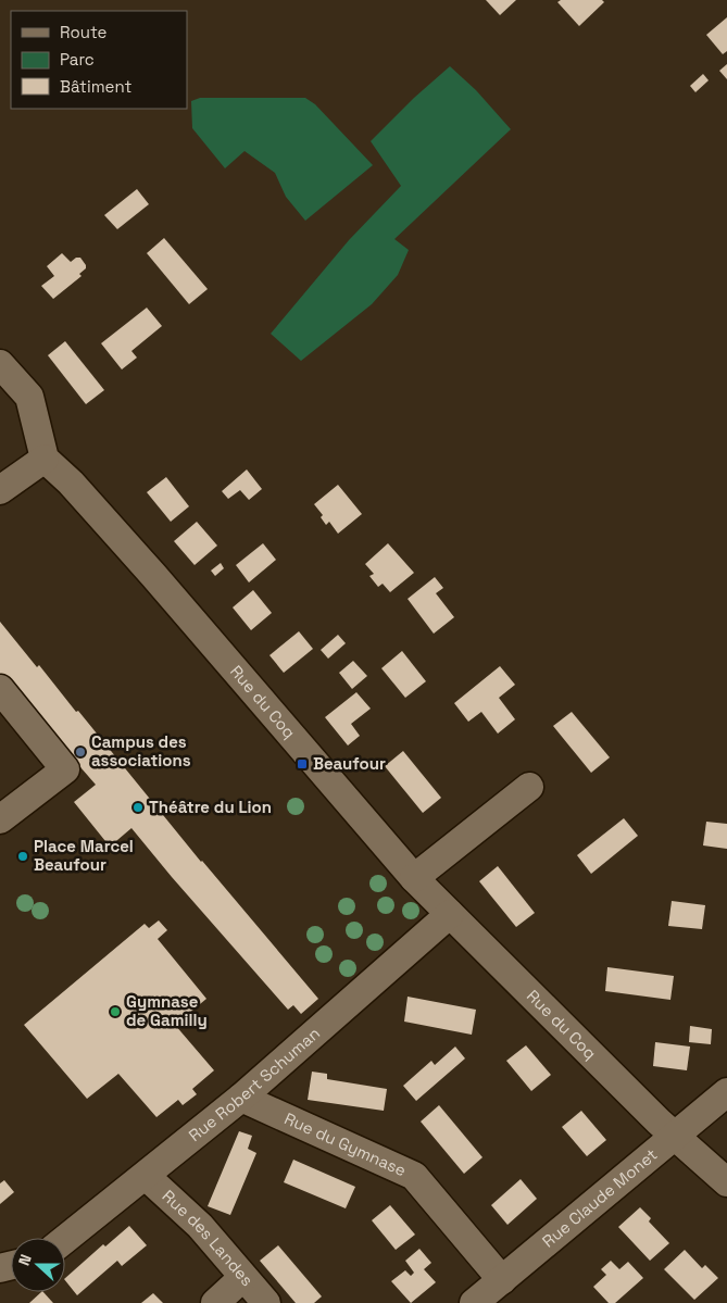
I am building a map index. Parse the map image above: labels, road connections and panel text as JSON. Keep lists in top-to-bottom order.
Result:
{
  "streets": {
    "street": [
      "Rue du Coq",
      "Rue Robert Schuman",
      "Rue du Gymnase",
      "Rue Claude Monet",
      "Rue des Landes"
    ]
  },
  "crossings": [
    ["Rue du Coq", "Rue Robert Schuman"],
    ["Rue du Coq", "Rue Claude Monet"],
    ["Rue Robert Schuman", "Rue du Gymnase"],
    ["Rue Robert Schuman", "Rue des Landes"],
    ["Rue du Gymnase", "Rue Claude Monet"]
  ],
  "places": {
    "other": [
      "Campus des associations",
      "Théâtre du Lion",
      "Place Marcel Beaufour",
      "Gymnase de Gamilly"
    ],
    "transit": ["Beaufour"]
  },
  "legend": ["Route", "Parc", "Bâtiment"],
  "north": "left"
}
